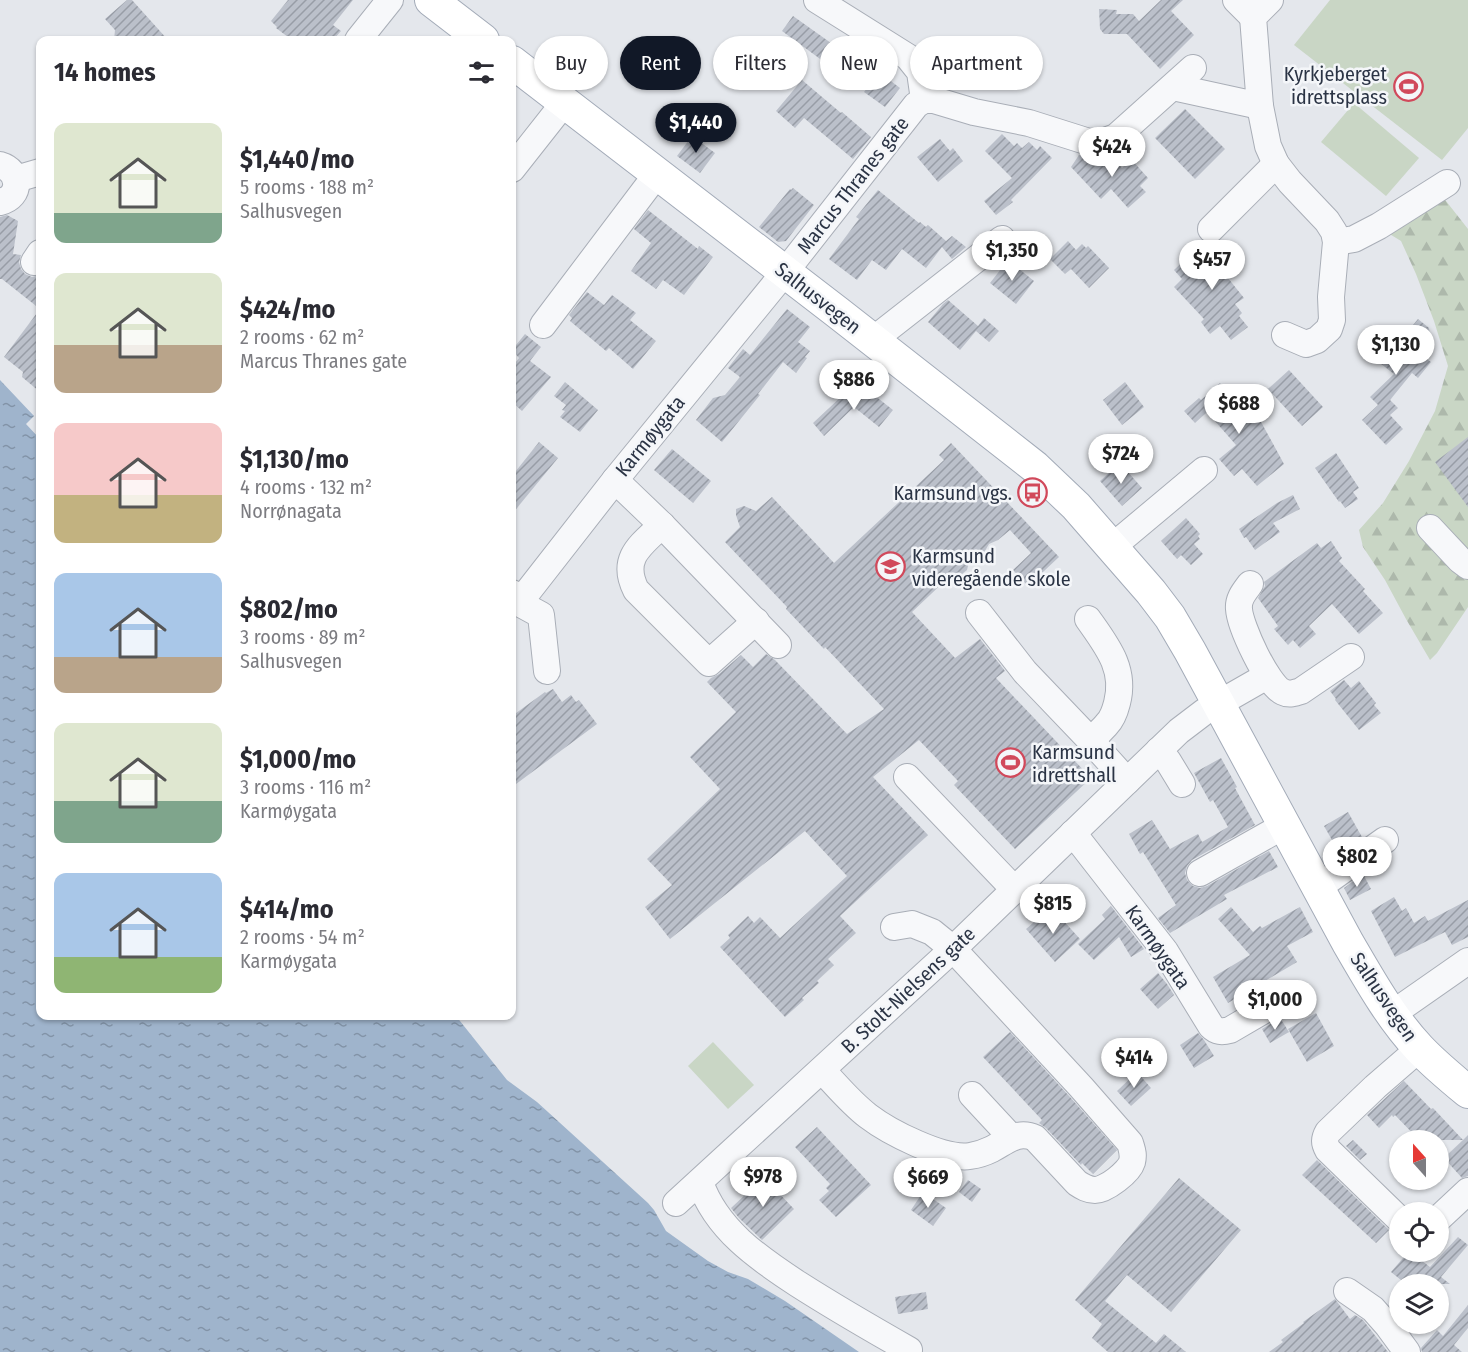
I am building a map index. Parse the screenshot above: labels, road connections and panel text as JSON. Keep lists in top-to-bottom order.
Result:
{
  "streets": {
    "main road": ["Salhusvegen"],
    "street": ["Marcus Thranes gate", "Karmøygata", "B. Stolt-Nielsens gate"]
  },
  "crossings": [
    ["Marcus Thranes gate", "Salhusvegen"],
    ["Marcus Thranes gate", "Karmøygata"],
    ["Salhusvegen", "Karmøygata"],
    ["Salhusvegen", "B. Stolt-Nielsens gate"],
    ["Karmøygata", "B. Stolt-Nielsens gate"]
  ],
  "places": {
    "sports": ["Kyrkjeberget idrettsplass", "Karmsund idrettshall"],
    "bus stop": ["Karmsund vgs."],
    "school or university": ["Karmsund videregående skole"]
  },
  "north": "top",
  "page": {
    "chip": [
      "Buy",
      "Rent",
      "Filters",
      "New",
      "Apartment"
    ],
    "heading": "14 homes",
    "price": [
      "$1,440",
      "$424",
      "$1,350",
      "$457",
      "$1,130",
      "$886",
      "$688",
      "$724",
      "$802",
      "$815",
      "$1,000",
      "$414",
      "$978",
      "$669"
    ],
    "list": [
      {
        "name": "$1,440/mo",
        "note": "5 rooms · 188 m² · Salhusvegen"
      },
      {
        "name": "$424/mo",
        "note": "2 rooms · 62 m² · Marcus Thranes gate"
      },
      {
        "name": "$1,130/mo",
        "note": "4 rooms · 132 m² · Norrønagata"
      },
      {
        "name": "$802/mo",
        "note": "3 rooms · 89 m² · Salhusvegen"
      },
      {
        "name": "$1,000/mo",
        "note": "3 rooms · 116 m² · Karmøygata"
      },
      {
        "name": "$414/mo",
        "note": "2 rooms · 54 m² · Karmøygata"
      }
    ]
  }
}
